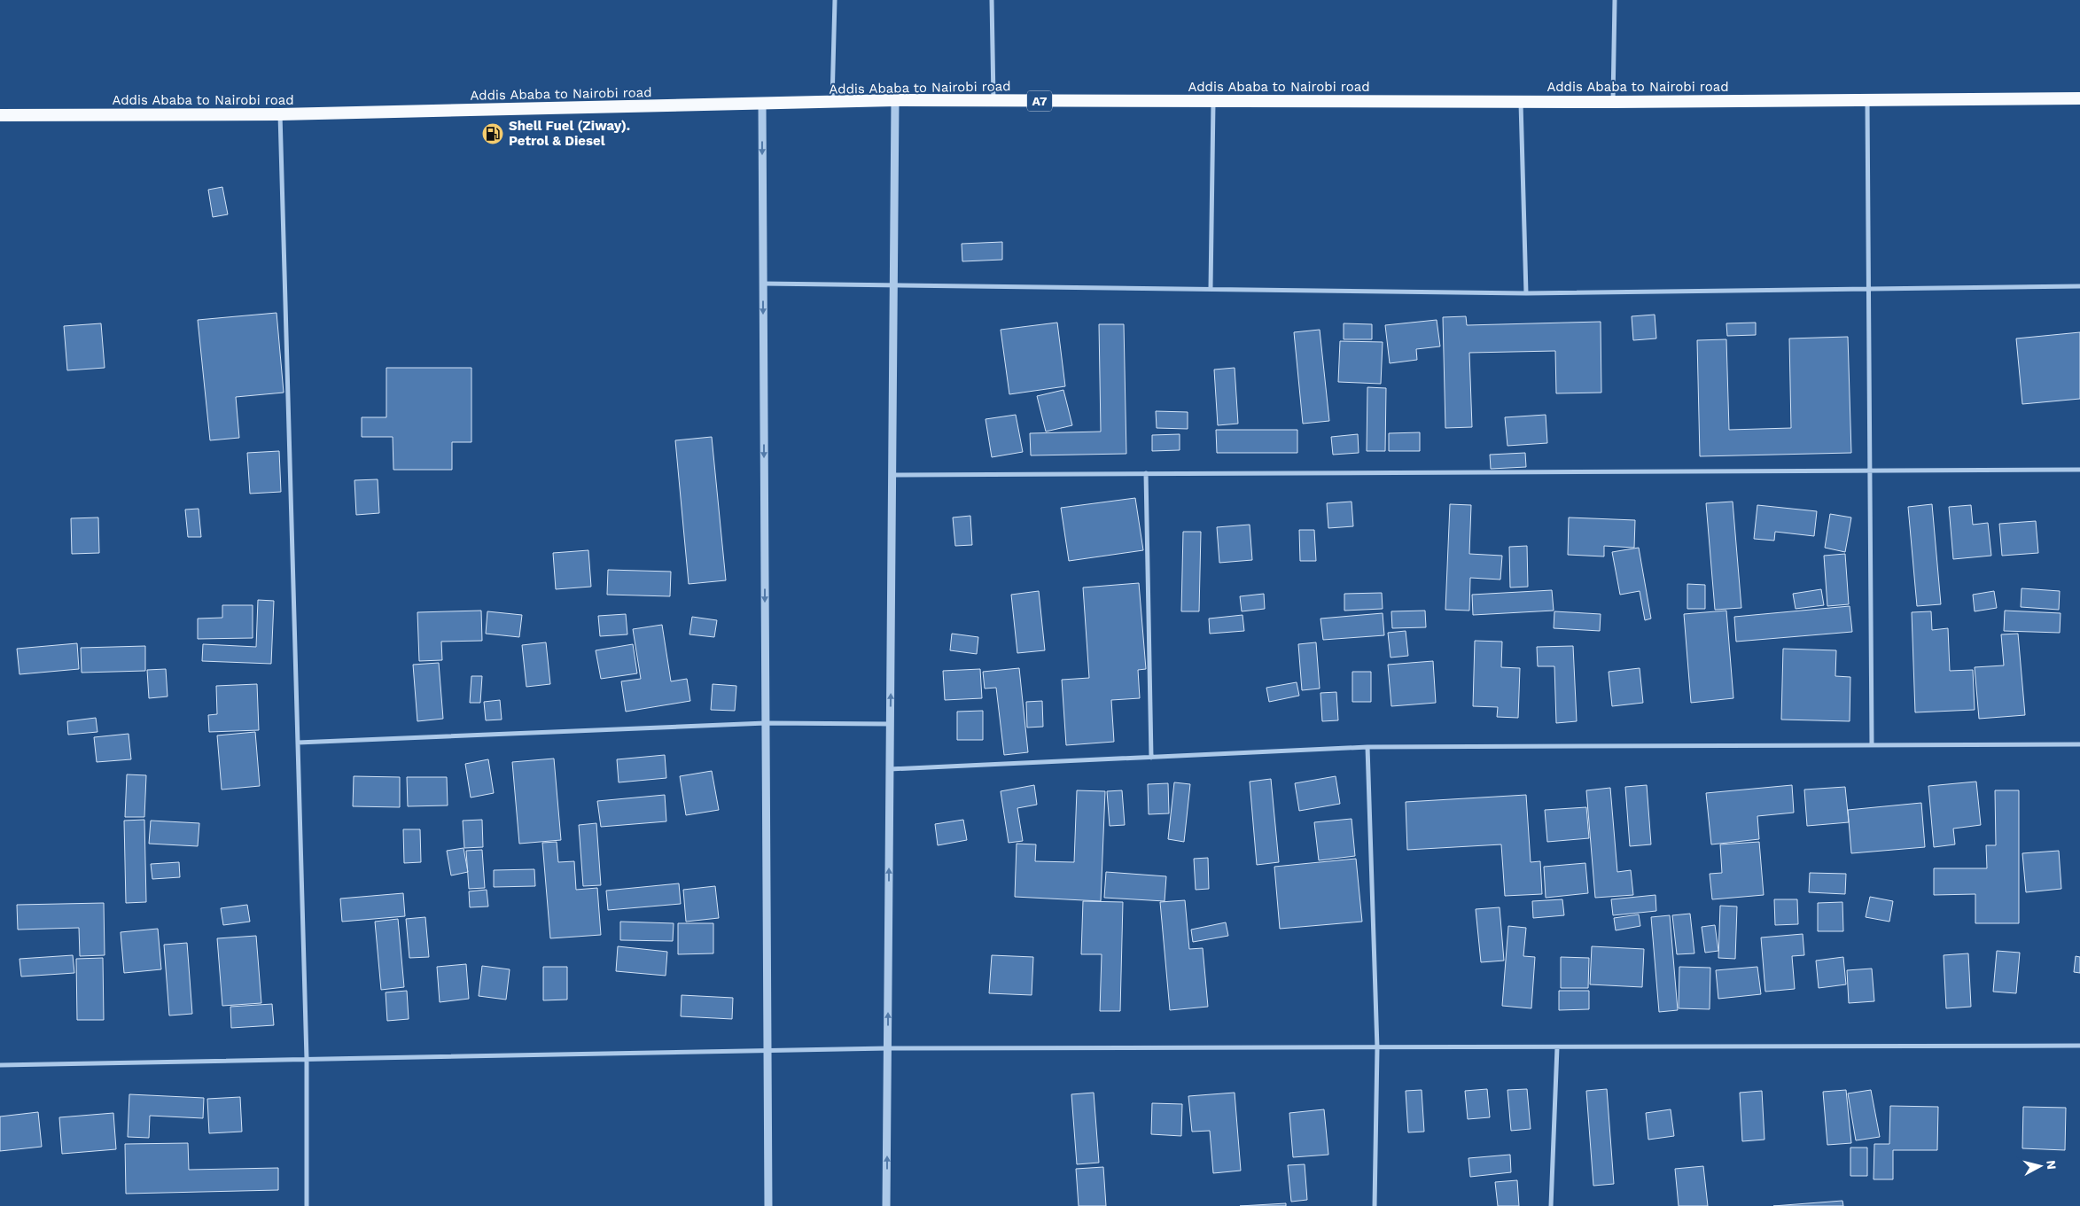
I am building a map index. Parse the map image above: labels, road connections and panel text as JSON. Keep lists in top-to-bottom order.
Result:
{
  "streets": {
    "highway": ["Addis Ababa to Nairobi road", "A7"]
  },
  "places": {
    "fuel station": ["Shell Fuel (Ziway). Petrol & Diesel"]
  },
  "north": "right"
}
